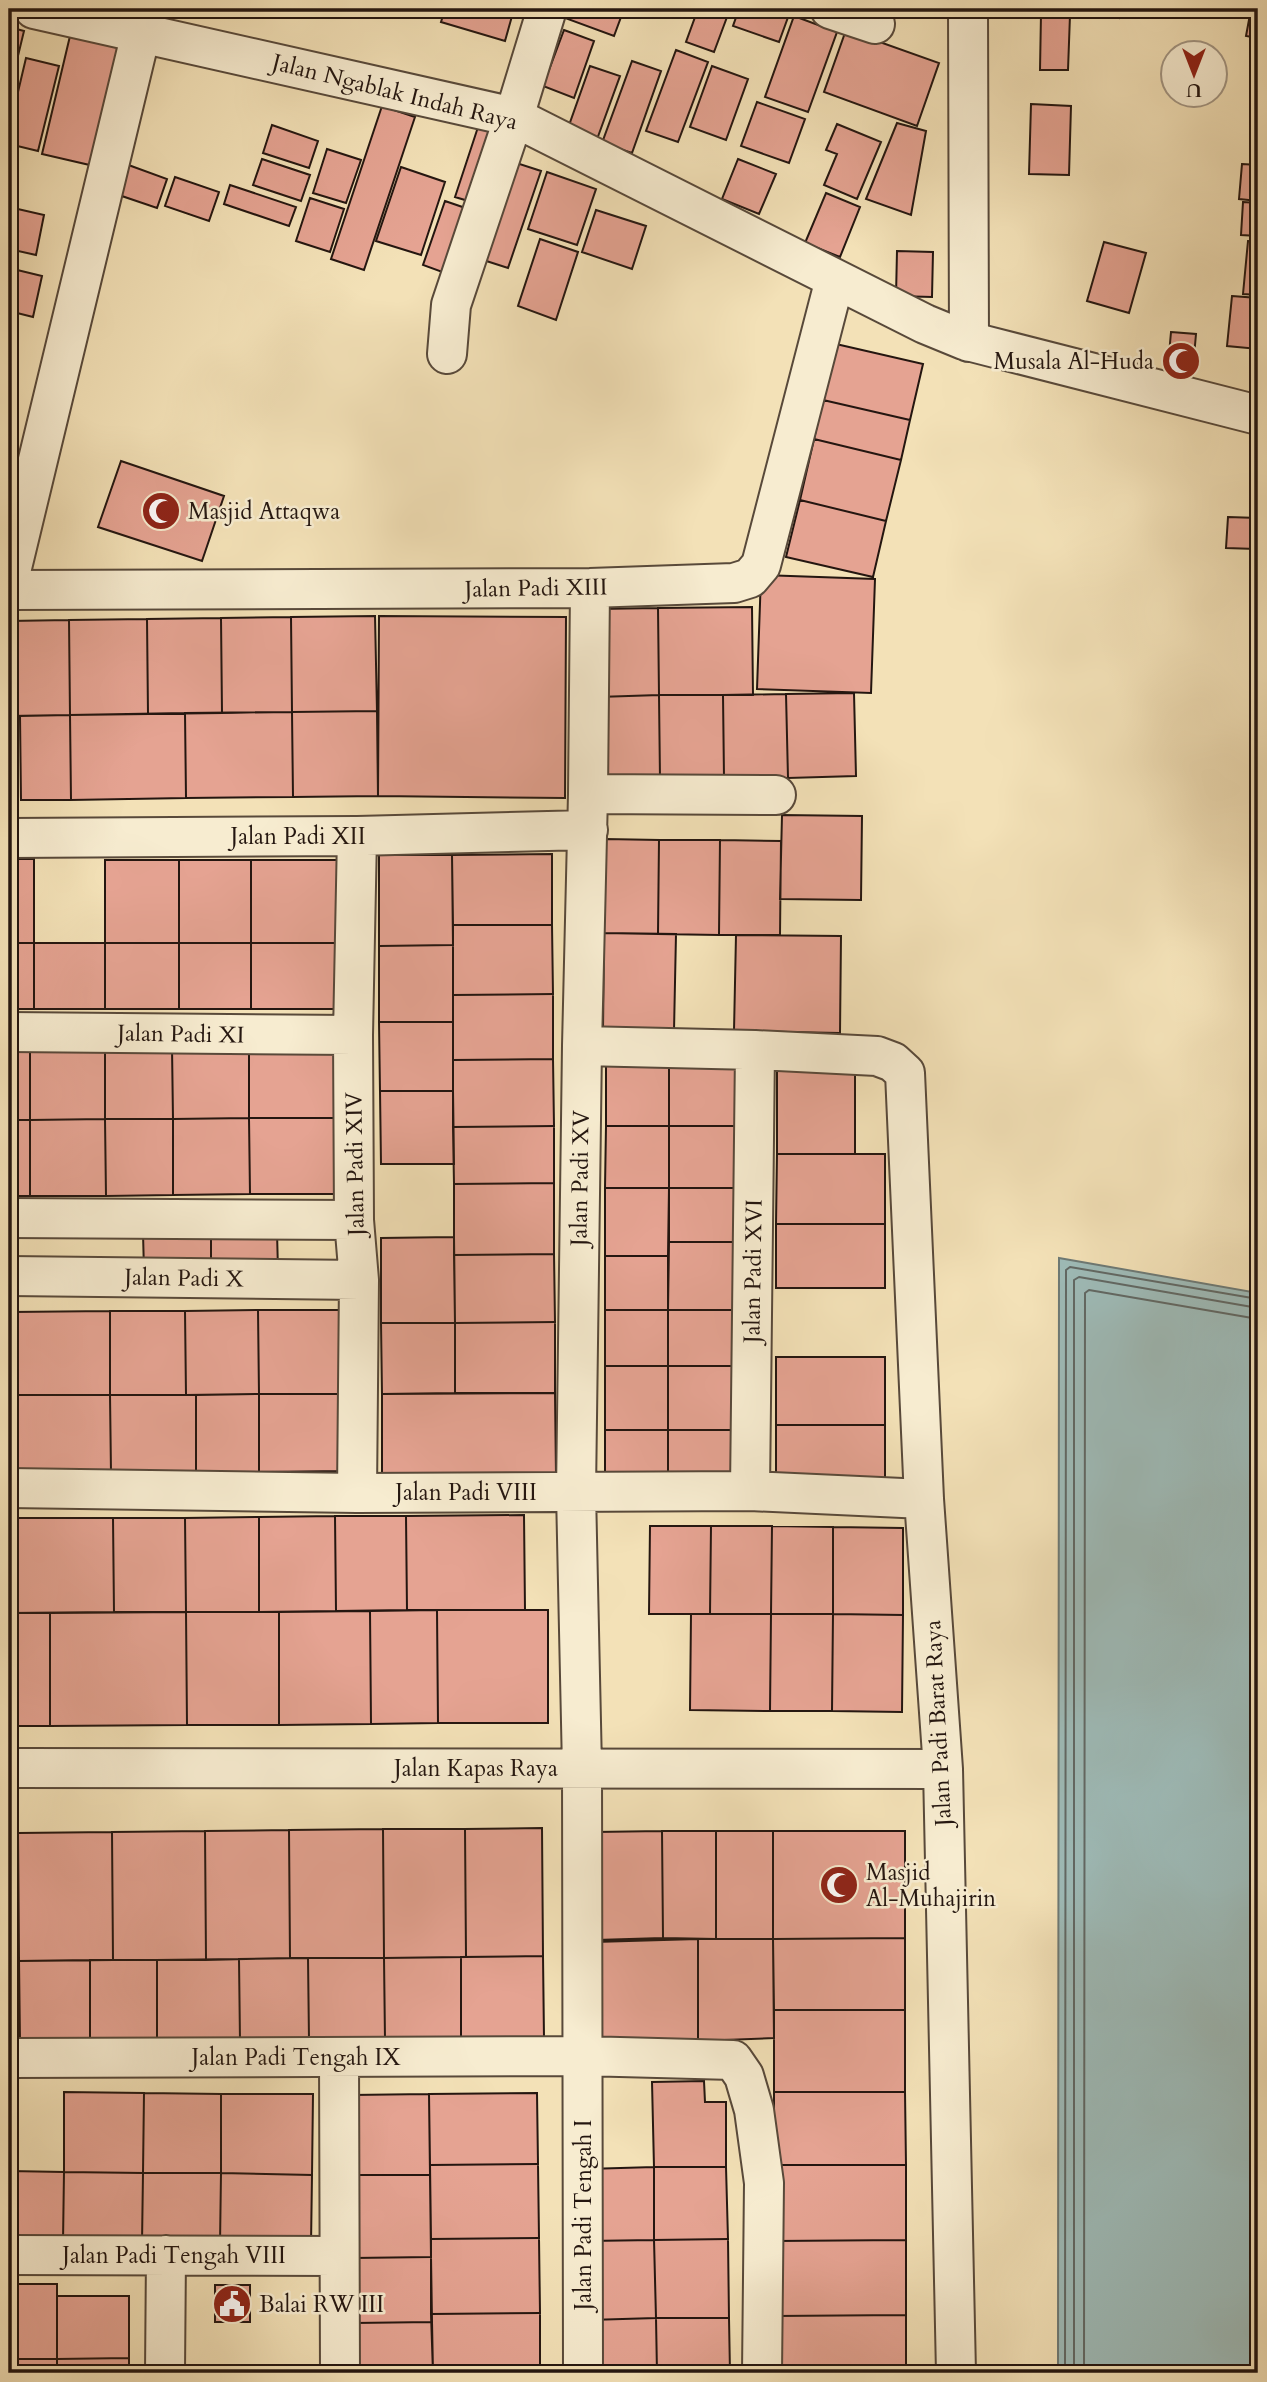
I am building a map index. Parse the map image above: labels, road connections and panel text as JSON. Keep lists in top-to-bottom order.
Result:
{
  "streets": {
    "street": [
      "Jalan Ngablak Indah Raya",
      "Jalan Padi XIII",
      "Jalan Padi XII",
      "Jalan Padi XI",
      "Jalan Padi XIV",
      "Jalan Padi XV",
      "Jalan Padi XVI",
      "Jalan Padi X",
      "Jalan Padi VIII",
      "Jalan Padi Barat Raya",
      "Jalan Kapas Raya",
      "Jalan Padi Tengah IX",
      "Jalan Padi Tengah I",
      "Jalan Padi Tengah VIII"
    ]
  },
  "crossings": [
    ["Jalan Ngablak Indah Raya", "Jalan Padi XIII"],
    ["Jalan Padi XIII", "Jalan Padi XV"],
    ["Jalan Padi XII", "Jalan Padi XIV"],
    ["Jalan Padi XII", "Jalan Padi XV"],
    ["Jalan Padi XI", "Jalan Padi XIV"],
    ["Jalan Padi XIV", "Jalan Padi X"],
    ["Jalan Padi XIV", "Jalan Padi VIII"],
    ["Jalan Padi XV", "Jalan Padi VIII"],
    ["Jalan Padi XV", "Jalan Kapas Raya"],
    ["Jalan Padi XV", "Jalan Padi Tengah I"],
    ["Jalan Padi XVI", "Jalan Padi VIII"],
    ["Jalan Padi XVI", "Jalan Padi Barat Raya"],
    ["Jalan Padi VIII", "Jalan Padi Barat Raya"],
    ["Jalan Padi Barat Raya", "Jalan Kapas Raya"],
    ["Jalan Kapas Raya", "Jalan Padi Tengah I"],
    ["Jalan Padi Tengah IX", "Jalan Padi Tengah I"]
  ],
  "places": {
    "mosque": ["Musala Al-Huda", "Masjid Attaqwa", "Masjid Al-Muhajirin"],
    "public building": ["Balai RW III"]
  },
  "north": "bottom"
}
